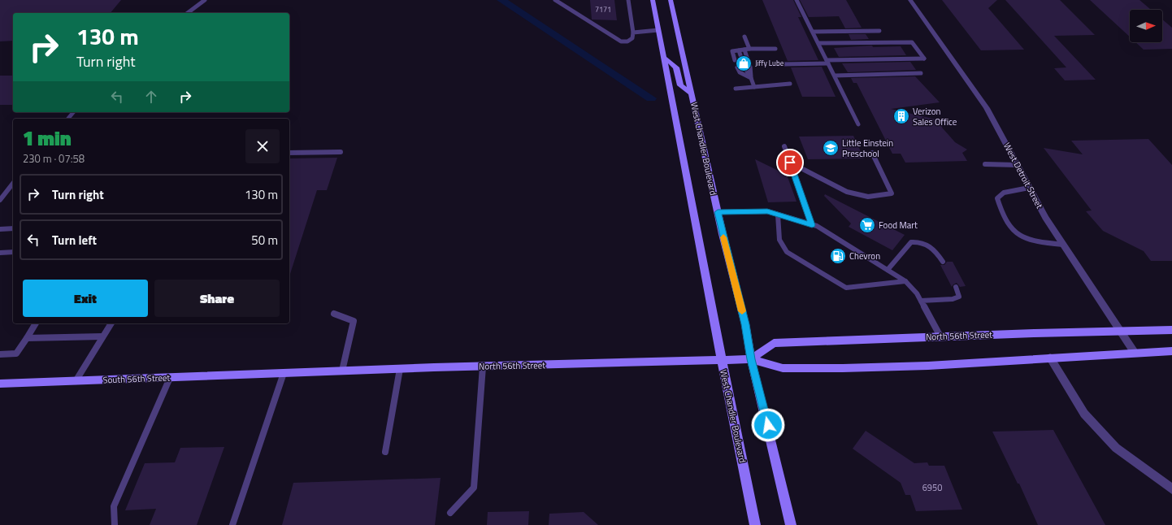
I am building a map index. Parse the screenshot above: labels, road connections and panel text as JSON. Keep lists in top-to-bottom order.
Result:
{
  "streets": {
    "main road": ["West Chandler Boulevard", "North 56th Street", "South 56th Street"],
    "street": ["West Detroit Street"]
  },
  "crossings": [
    ["West Chandler Boulevard", "North 56th Street"],
    ["West Detroit Street", "North 56th Street"],
    ["North 56th Street", "South 56th Street"]
  ],
  "places": {
    "shop": ["Jiffy Lube"],
    "building": ["Verizon Sales Office"],
    "school or university": ["Little Einstein Preschool"],
    "supermarket": ["Food Mart"],
    "fuel station": ["Chevron"]
  },
  "house_numbers": ["7171", "6950"],
  "north": "right",
  "page": {
    "turn": ["130 m", "Turn right"],
    "heading": ["1 min", "230 m · 07:58"],
    "list": [
      {
        "name": "Turn right",
        "value": "130 m"
      },
      {
        "name": "Turn left",
        "value": "50 m"
      }
    ],
    "buttons": ["Exit", "Share"]
  }
}
